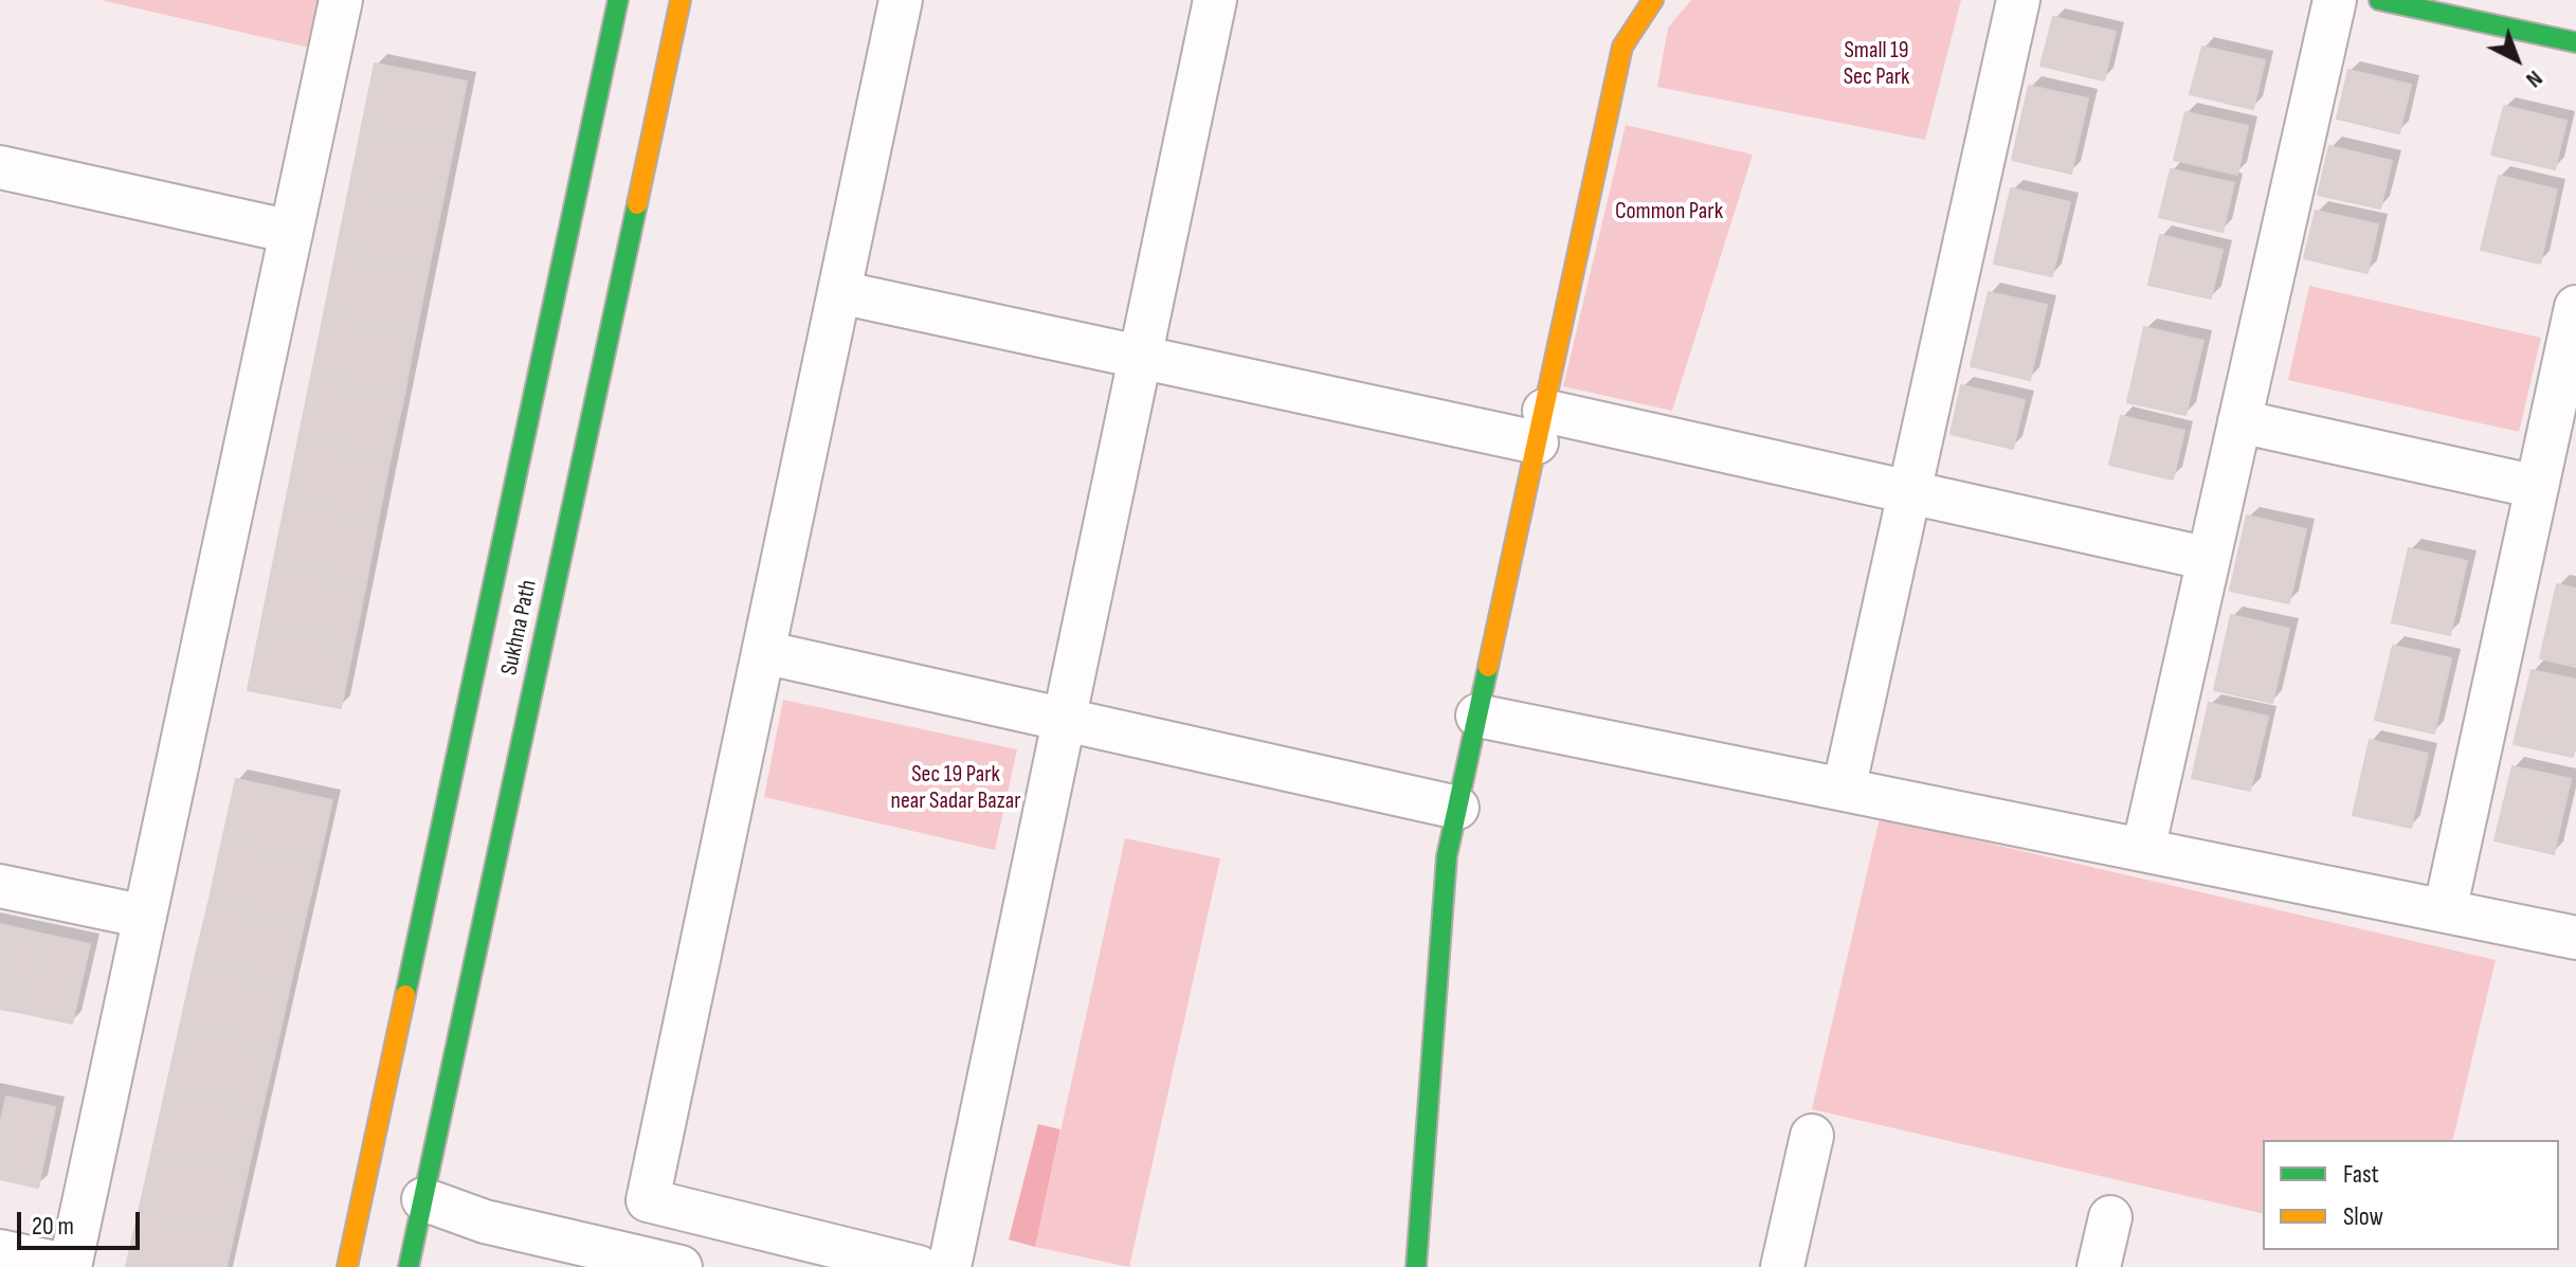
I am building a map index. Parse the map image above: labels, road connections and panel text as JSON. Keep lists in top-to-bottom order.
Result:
{
  "streets": {
    "main road": ["Sukhna Path"]
  },
  "parks": ["Small 19 Sec Park", "Common Park", "Sec 19 Park near Sadar Bazar"],
  "legend": ["Fast", "Slow"],
  "scale_bar": "20 m",
  "north": "bottom right"
}
